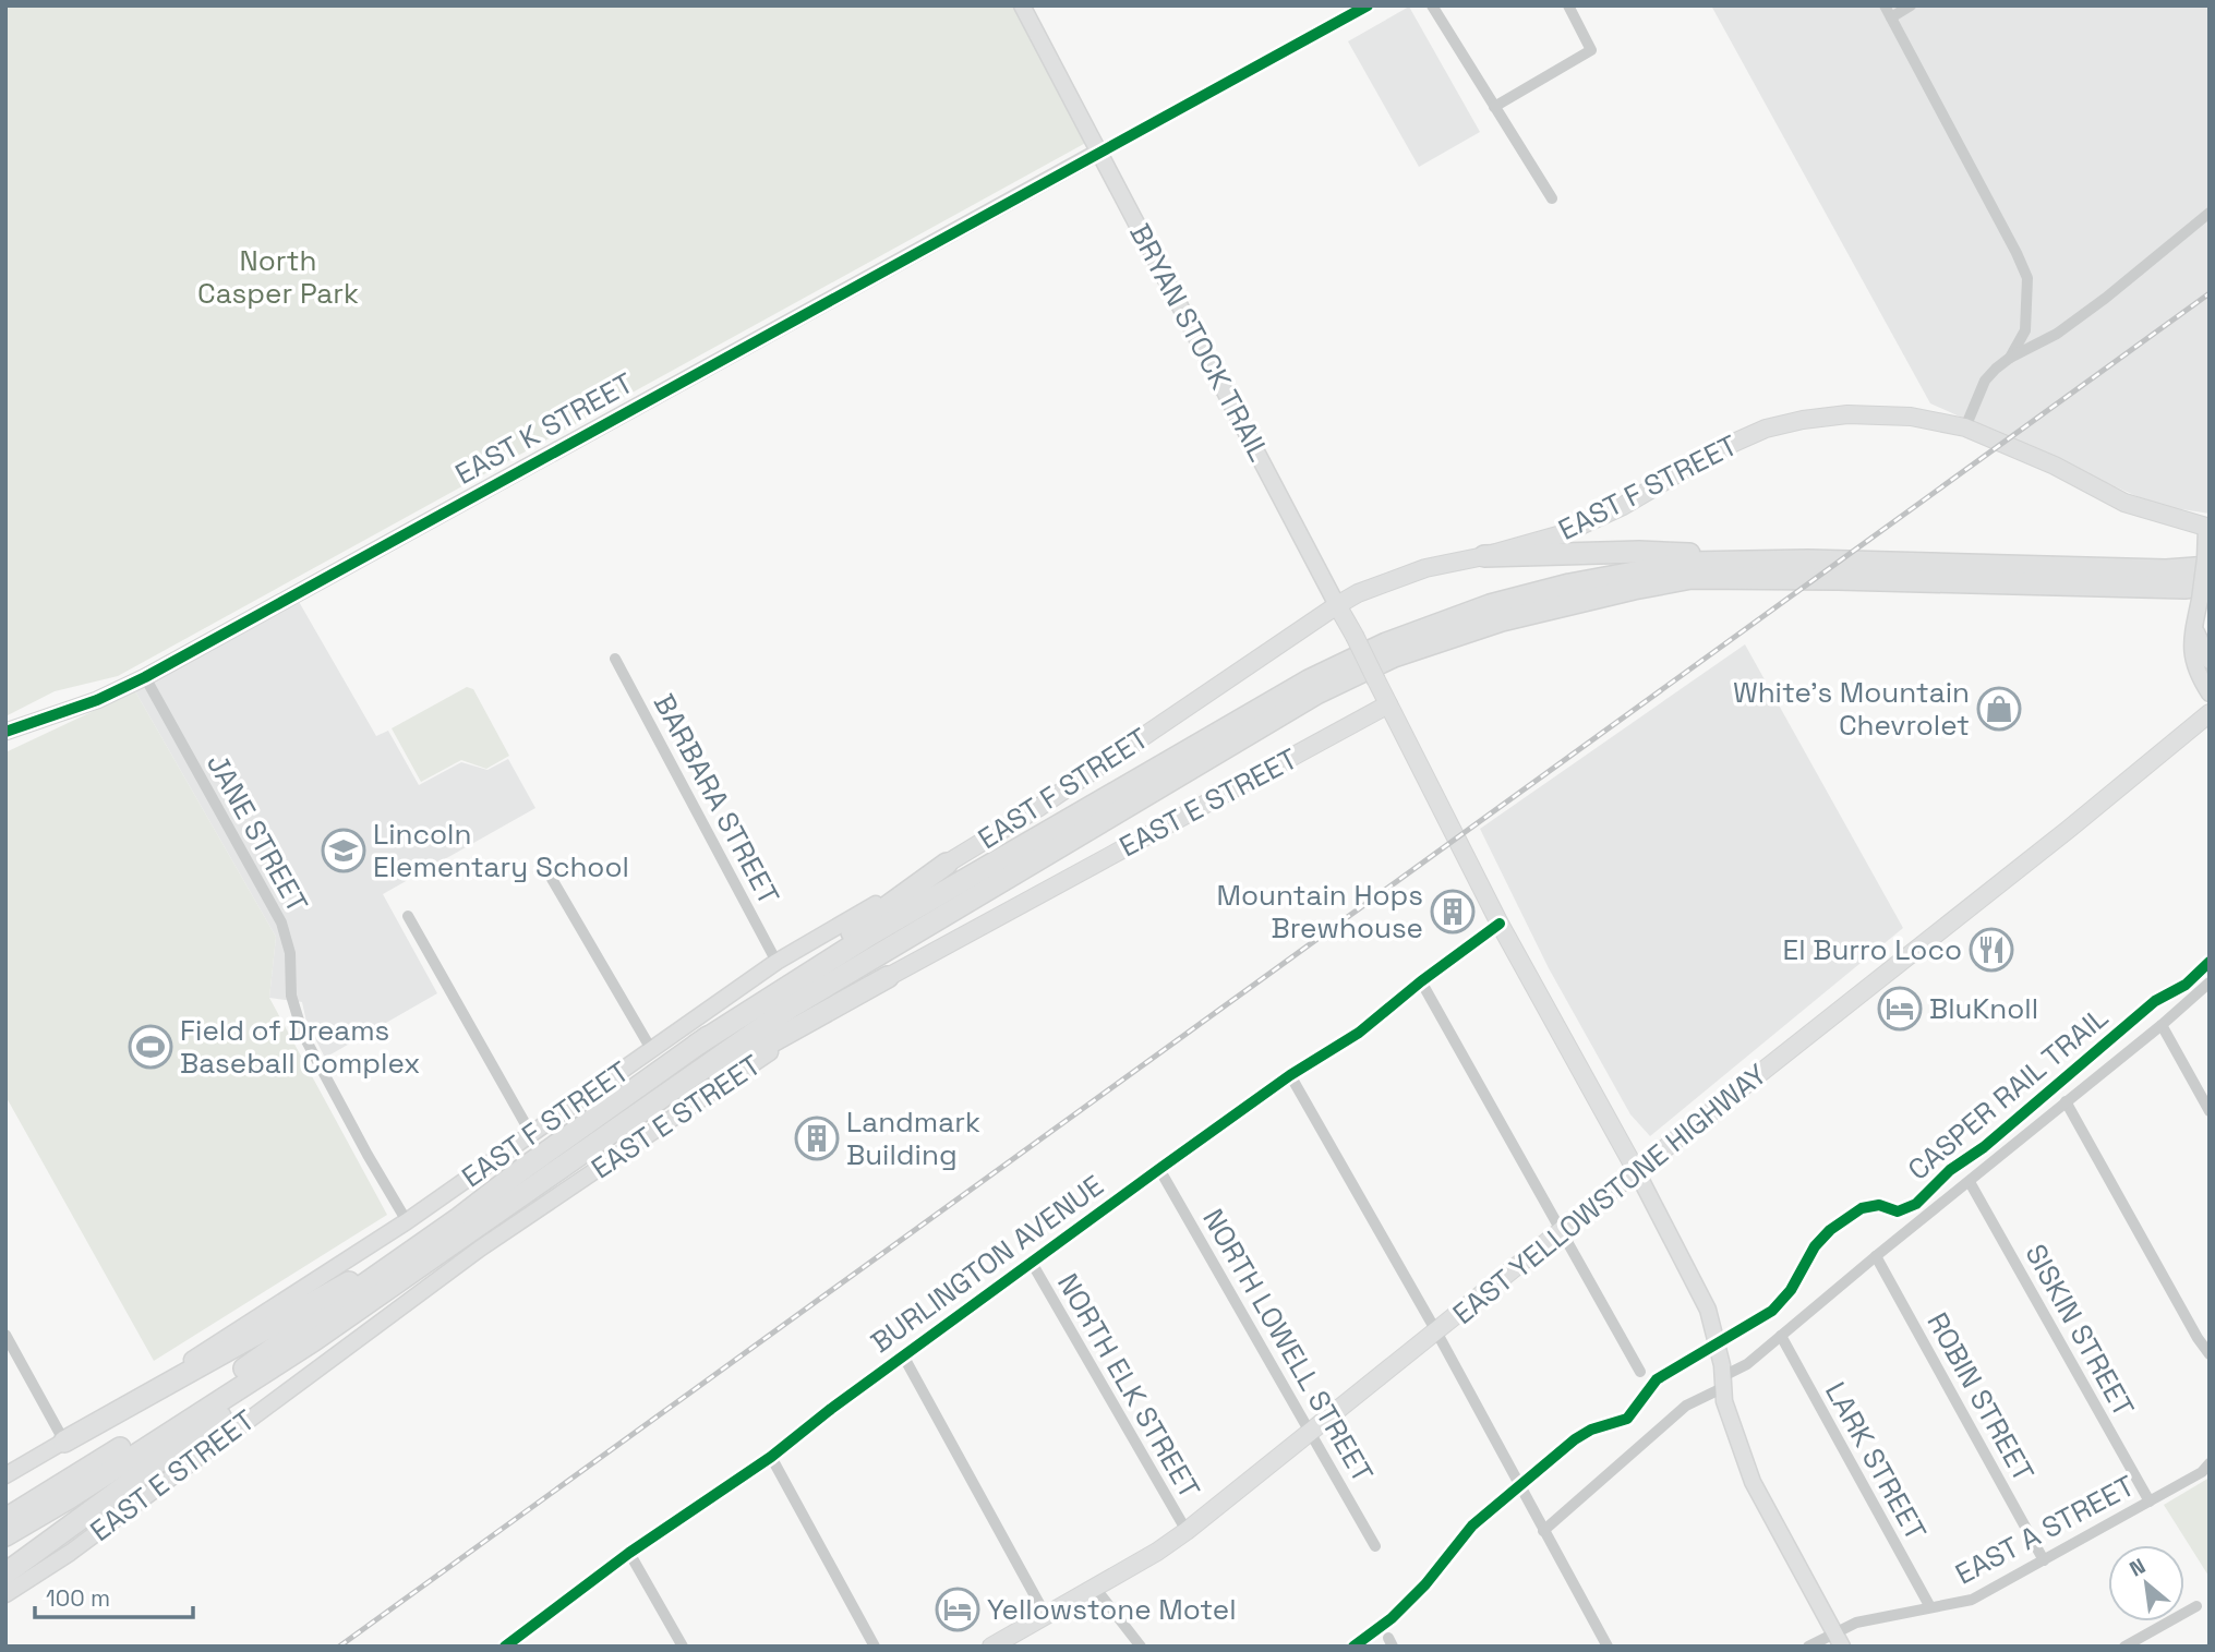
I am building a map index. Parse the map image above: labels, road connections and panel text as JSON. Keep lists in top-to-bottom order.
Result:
{
  "streets": {
    "main road": [
      "BRYAN STOCK TRAIL",
      "EAST K STREET",
      "EAST F STREET",
      "EAST E STREET",
      "EAST YELLOWSTONE HIGHWAY"
    ],
    "street": [
      "BARBARA STREET",
      "JANE STREET",
      "BURLINGTON AVENUE",
      "SISKIN STREET",
      "NORTH LOWELL STREET",
      "NORTH ELK STREET",
      "ROBIN STREET",
      "LARK STREET",
      "EAST A STREET"
    ],
    "cycle path": ["CASPER RAIL TRAIL"]
  },
  "crossings": [
    ["BRYAN STOCK TRAIL", "EAST K STREET"],
    ["BRYAN STOCK TRAIL", "EAST F STREET"],
    ["BRYAN STOCK TRAIL", "EAST E STREET"],
    ["BRYAN STOCK TRAIL", "EAST YELLOWSTONE HIGHWAY"],
    ["BRYAN STOCK TRAIL", "BURLINGTON AVENUE"],
    ["EAST K STREET", "JANE STREET"],
    ["EAST F STREET", "BARBARA STREET"],
    ["EAST F STREET", "JANE STREET"],
    ["EAST YELLOWSTONE HIGHWAY", "NORTH LOWELL STREET"],
    ["EAST YELLOWSTONE HIGHWAY", "NORTH ELK STREET"],
    ["BURLINGTON AVENUE", "NORTH LOWELL STREET"],
    ["BURLINGTON AVENUE", "NORTH ELK STREET"],
    ["SISKIN STREET", "EAST A STREET"],
    ["ROBIN STREET", "EAST A STREET"],
    ["LARK STREET", "EAST A STREET"]
  ],
  "parks": ["North Casper Park"],
  "places": {
    "shop": ["White's Mountain Chevrolet"],
    "school or university": ["Lincoln Elementary School"],
    "building": ["Mountain Hops Brewhouse", "Landmark Building"],
    "restaurant": ["El Burro Loco"],
    "hotel": ["BluKnoll", "Yellowstone Motel"],
    "sports": ["Field of Dreams Baseball Complex"]
  },
  "scale_bar": "100 m",
  "north": "top left"
}
